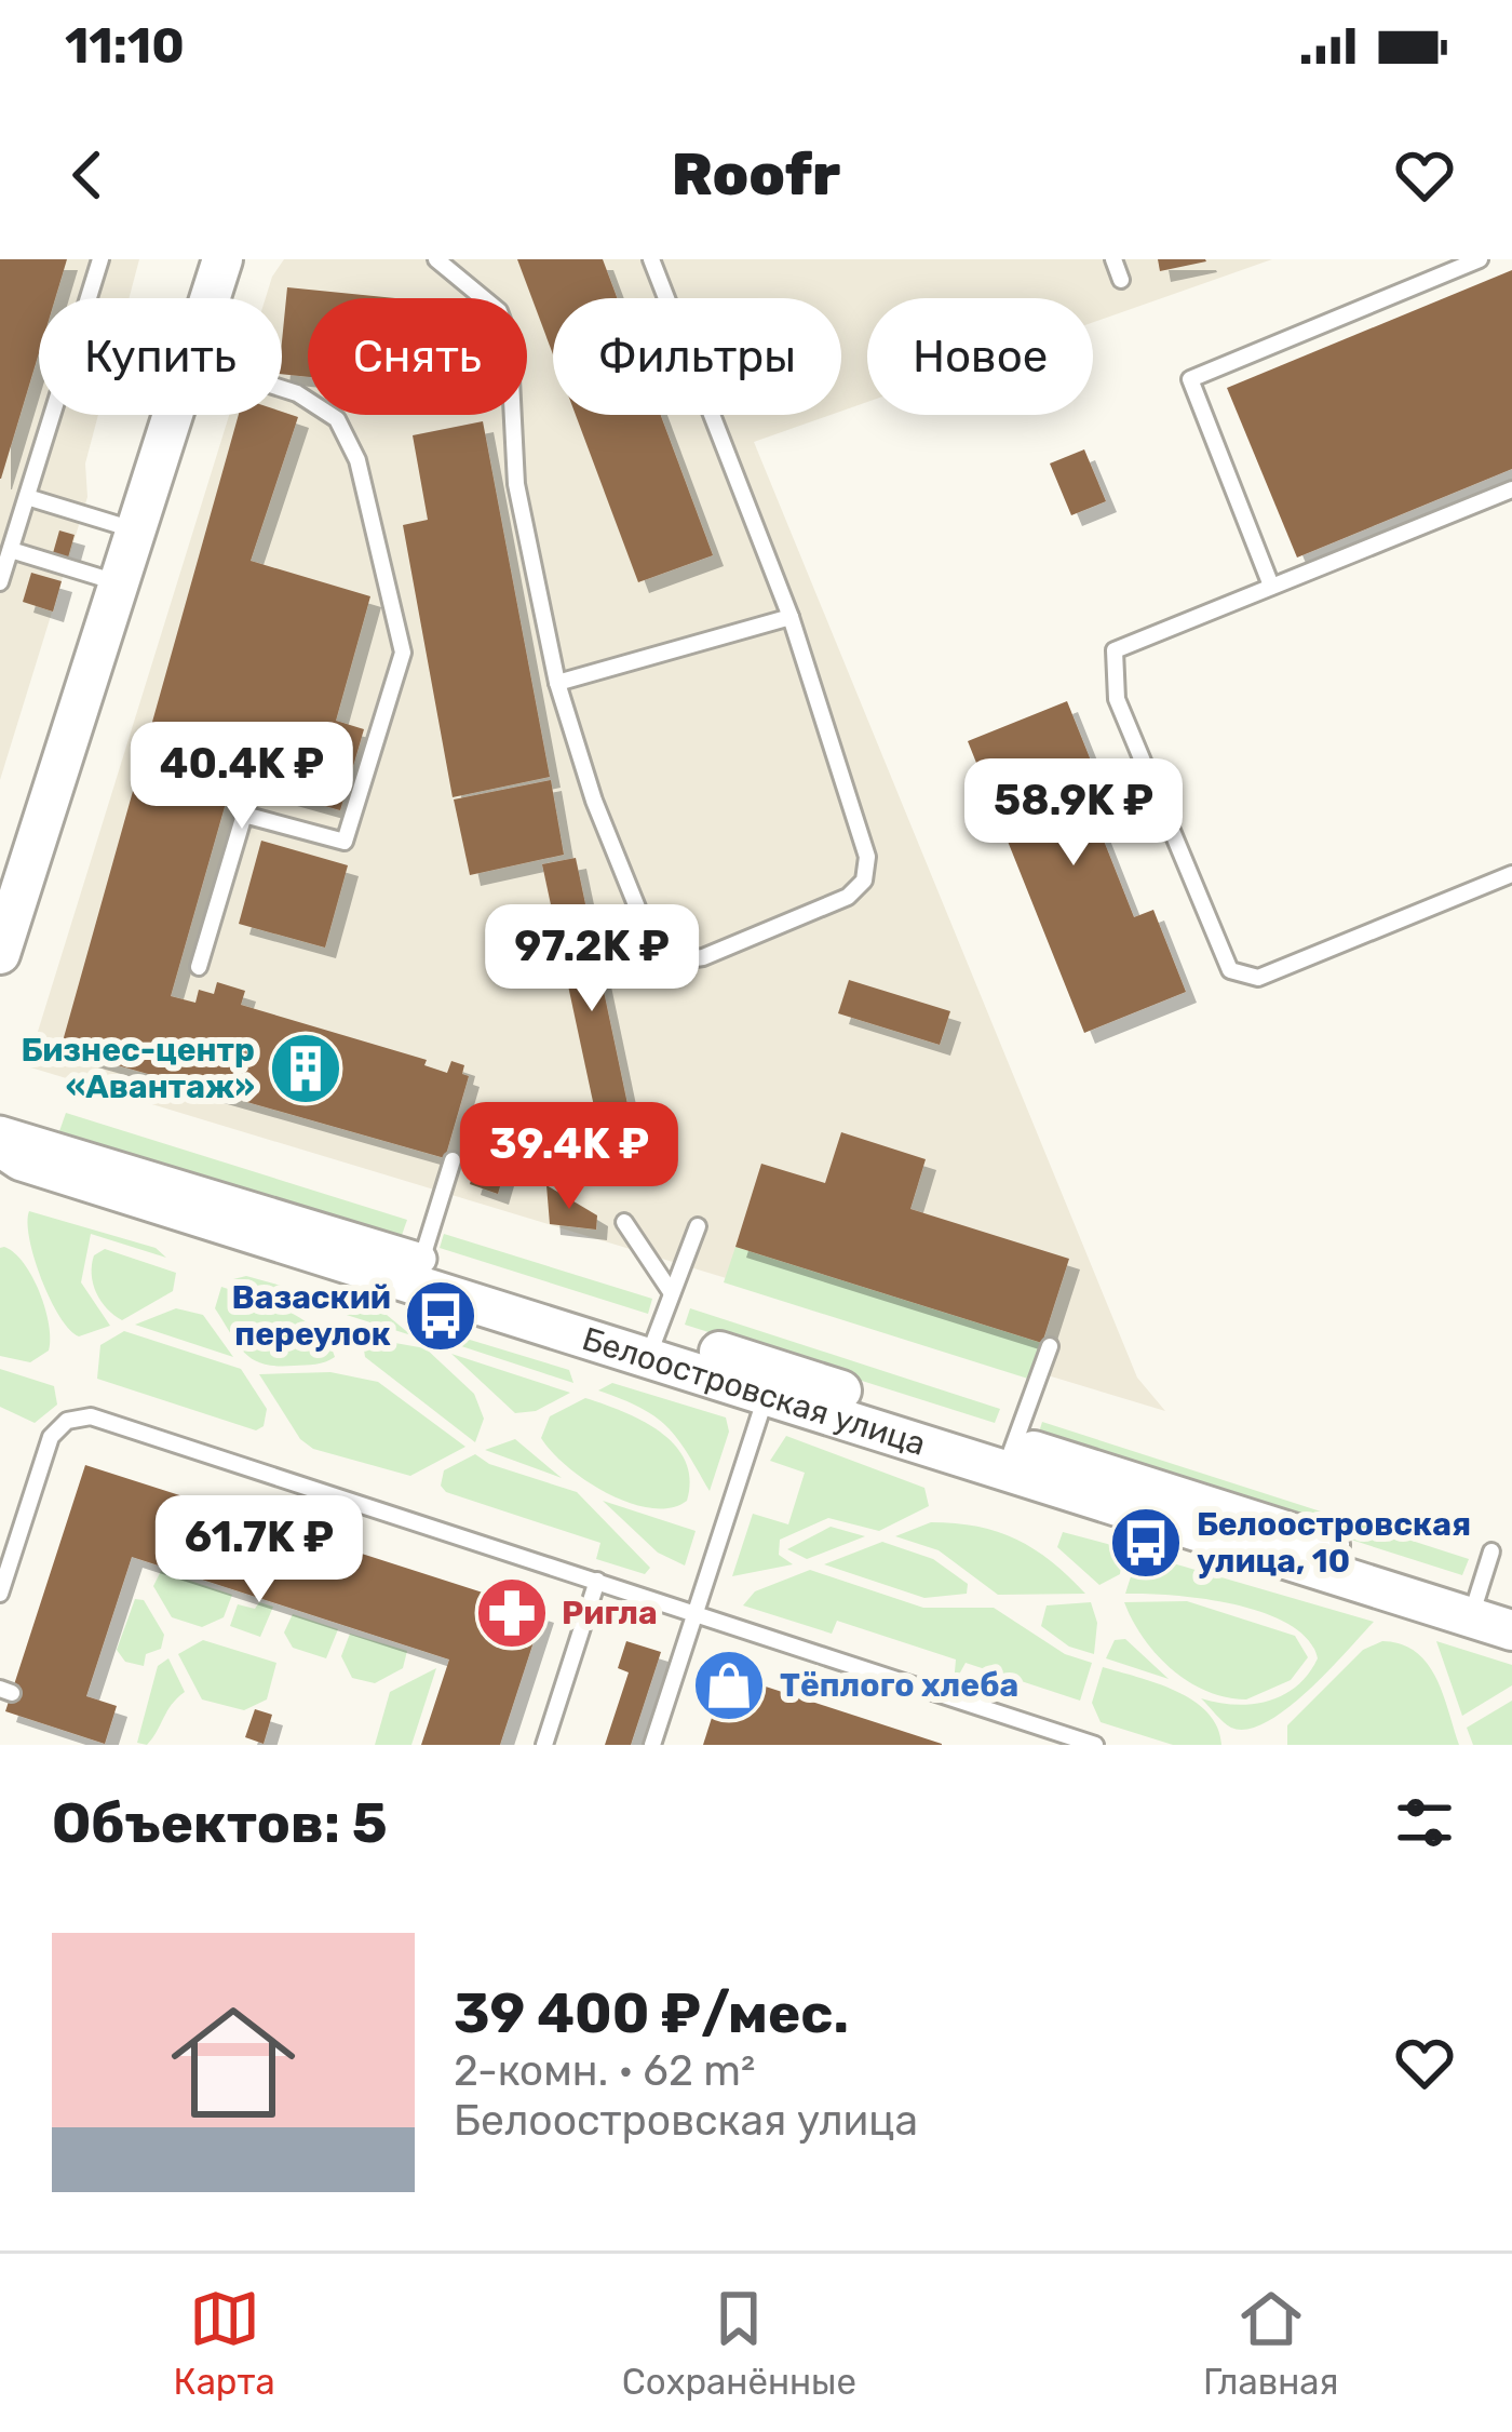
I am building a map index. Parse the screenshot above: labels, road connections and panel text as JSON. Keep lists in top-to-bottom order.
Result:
{
  "streets": {
    "main road": ["Белоостровская улица"]
  },
  "places": {
    "building": ["Бизнес-центр «Авантаж»"],
    "bus stop": ["Вазаский переулок", "Белоостровская улица, 10"],
    "pharmacy": ["Ригла"],
    "shop": ["Тёплого хлеба"]
  },
  "page": {
    "status": "11:10",
    "header": "Roofr",
    "chip": [
      "Купить",
      "Снять",
      "Фильтры",
      "Новое"
    ],
    "price": [
      "40.4K ₽",
      "58.9K ₽",
      "97.2K ₽",
      "39.4K ₽",
      "61.7K ₽"
    ],
    "heading": "Объектов: 5",
    "list": [
      {
        "name": "39 400 ₽/мес.",
        "note": "2-комн. · 62 m² · Белоостровская улица"
      }
    ],
    "tabs": ["Карта", "Сохранённые", "Главная"]
  }
}
